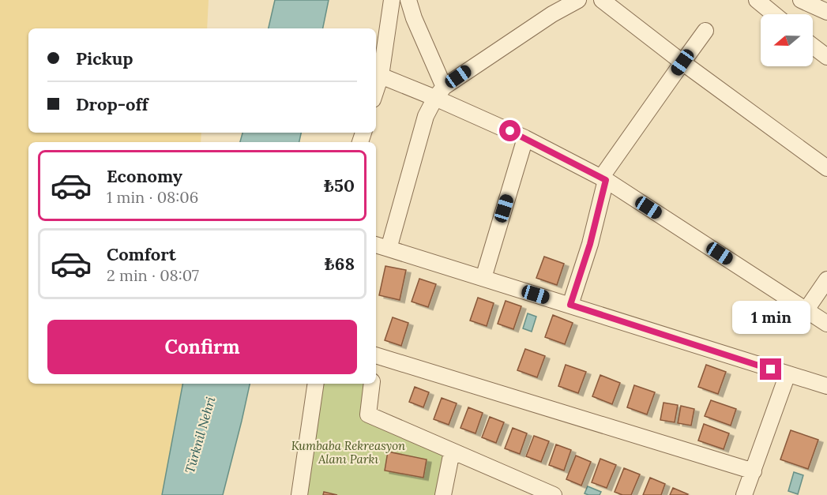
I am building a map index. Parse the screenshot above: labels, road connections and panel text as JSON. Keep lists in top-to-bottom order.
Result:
{
  "water": ["Türknil Nehri"],
  "parks": ["Kumbaba Rekreasyon Alanı Parkı"],
  "north": "left",
  "page": {
    "banner": ["Pickup", "Drop-off"],
    "list": [
      {
        "name": "Economy",
        "note": "1 min · 08:06",
        "value": "₺50"
      },
      {
        "name": "Comfort",
        "note": "2 min · 08:07",
        "value": "₺68"
      }
    ],
    "bubble": "1 min",
    "buttons": "Confirm"
  }
}
